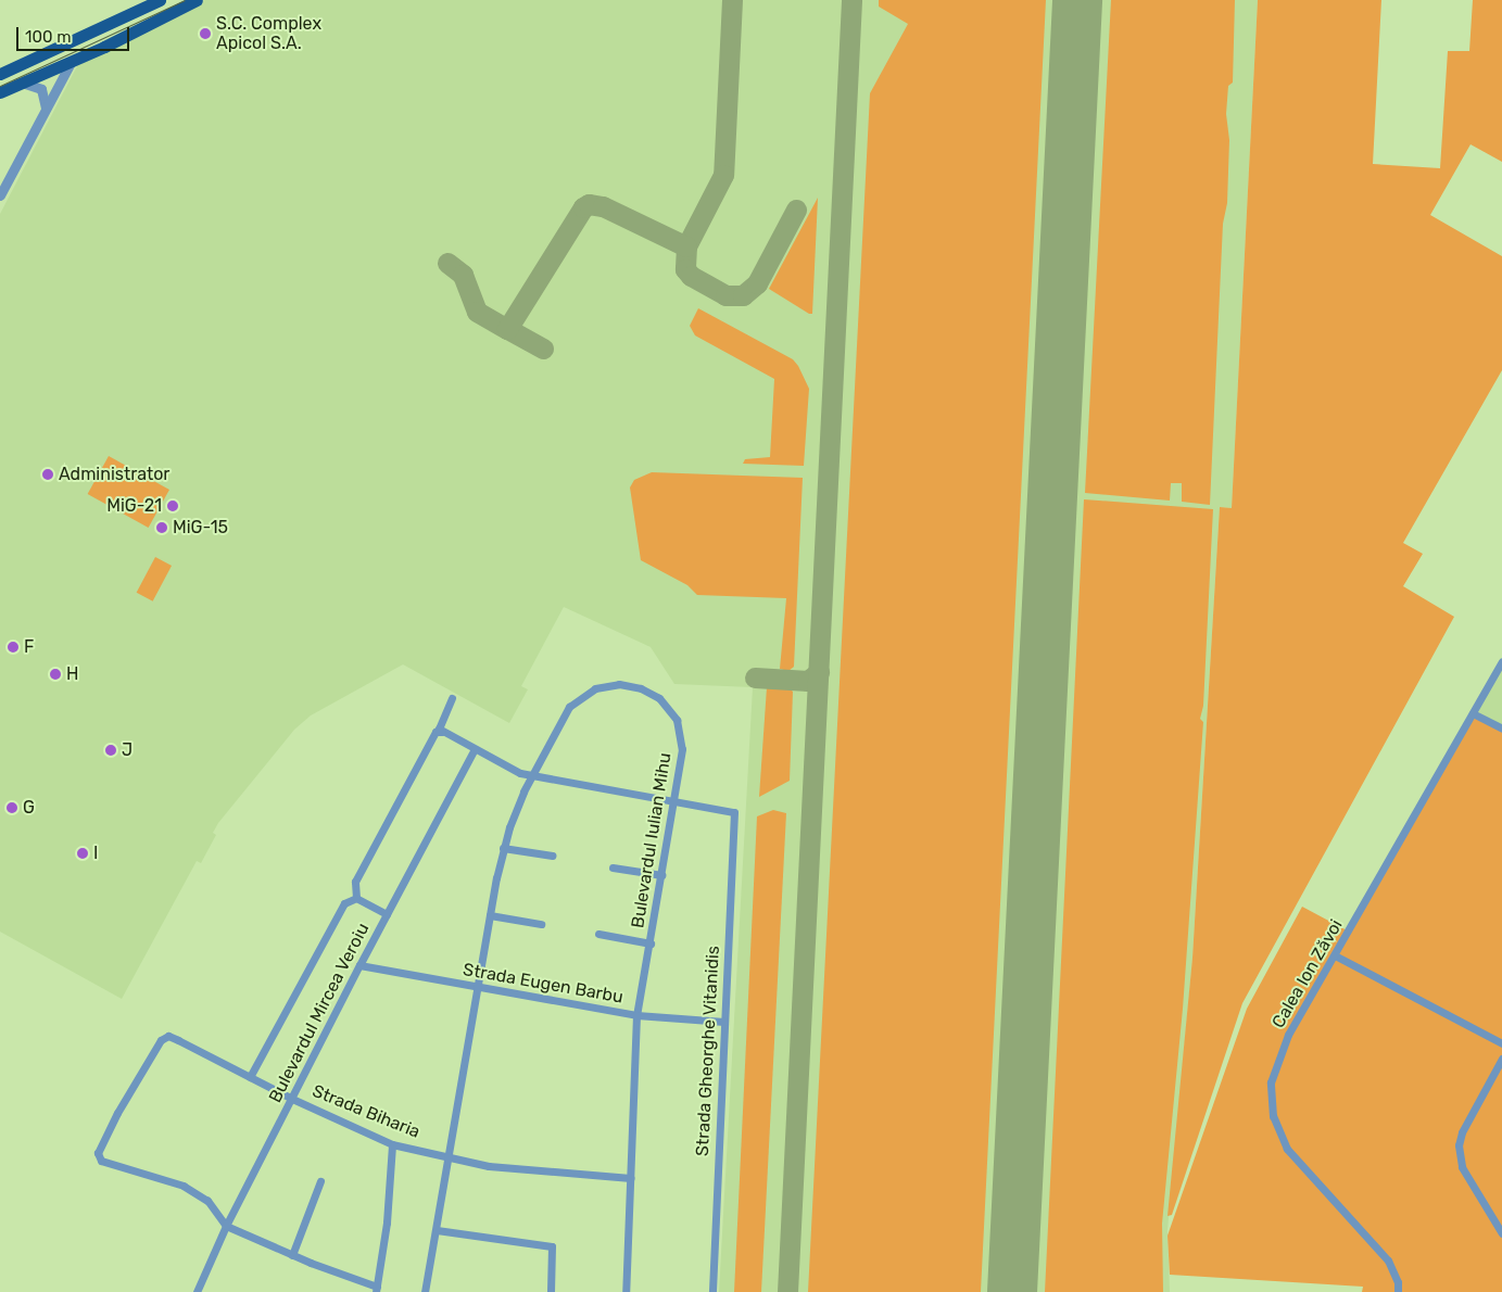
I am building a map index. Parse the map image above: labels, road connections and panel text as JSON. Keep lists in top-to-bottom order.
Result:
{
  "streets": {
    "street": [
      "Bulevardul Iulian Mihu",
      "Calea Ion Zăvoi",
      "Strada Eugen Barbu",
      "Bulevardul Mircea Veroiu",
      "Strada Gheorghe Vitanidis",
      "Strada Biharia"
    ]
  },
  "crossings": [
    ["Bulevardul Iulian Mihu", "Strada Eugen Barbu"],
    ["Bulevardul Iulian Mihu", "Strada Gheorghe Vitanidis"],
    ["Bulevardul Iulian Mihu", "Strada Biharia"],
    ["Strada Eugen Barbu", "Bulevardul Mircea Veroiu"],
    ["Strada Eugen Barbu", "Strada Gheorghe Vitanidis"],
    ["Bulevardul Mircea Veroiu", "Strada Biharia"]
  ],
  "places": [
    "S.C. Complex Apicol S.A.",
    "Administrator",
    "MiG-21",
    "MiG-15",
    "F",
    "H",
    "J",
    "G",
    "I"
  ],
  "scale_bar": "100 m"
}
